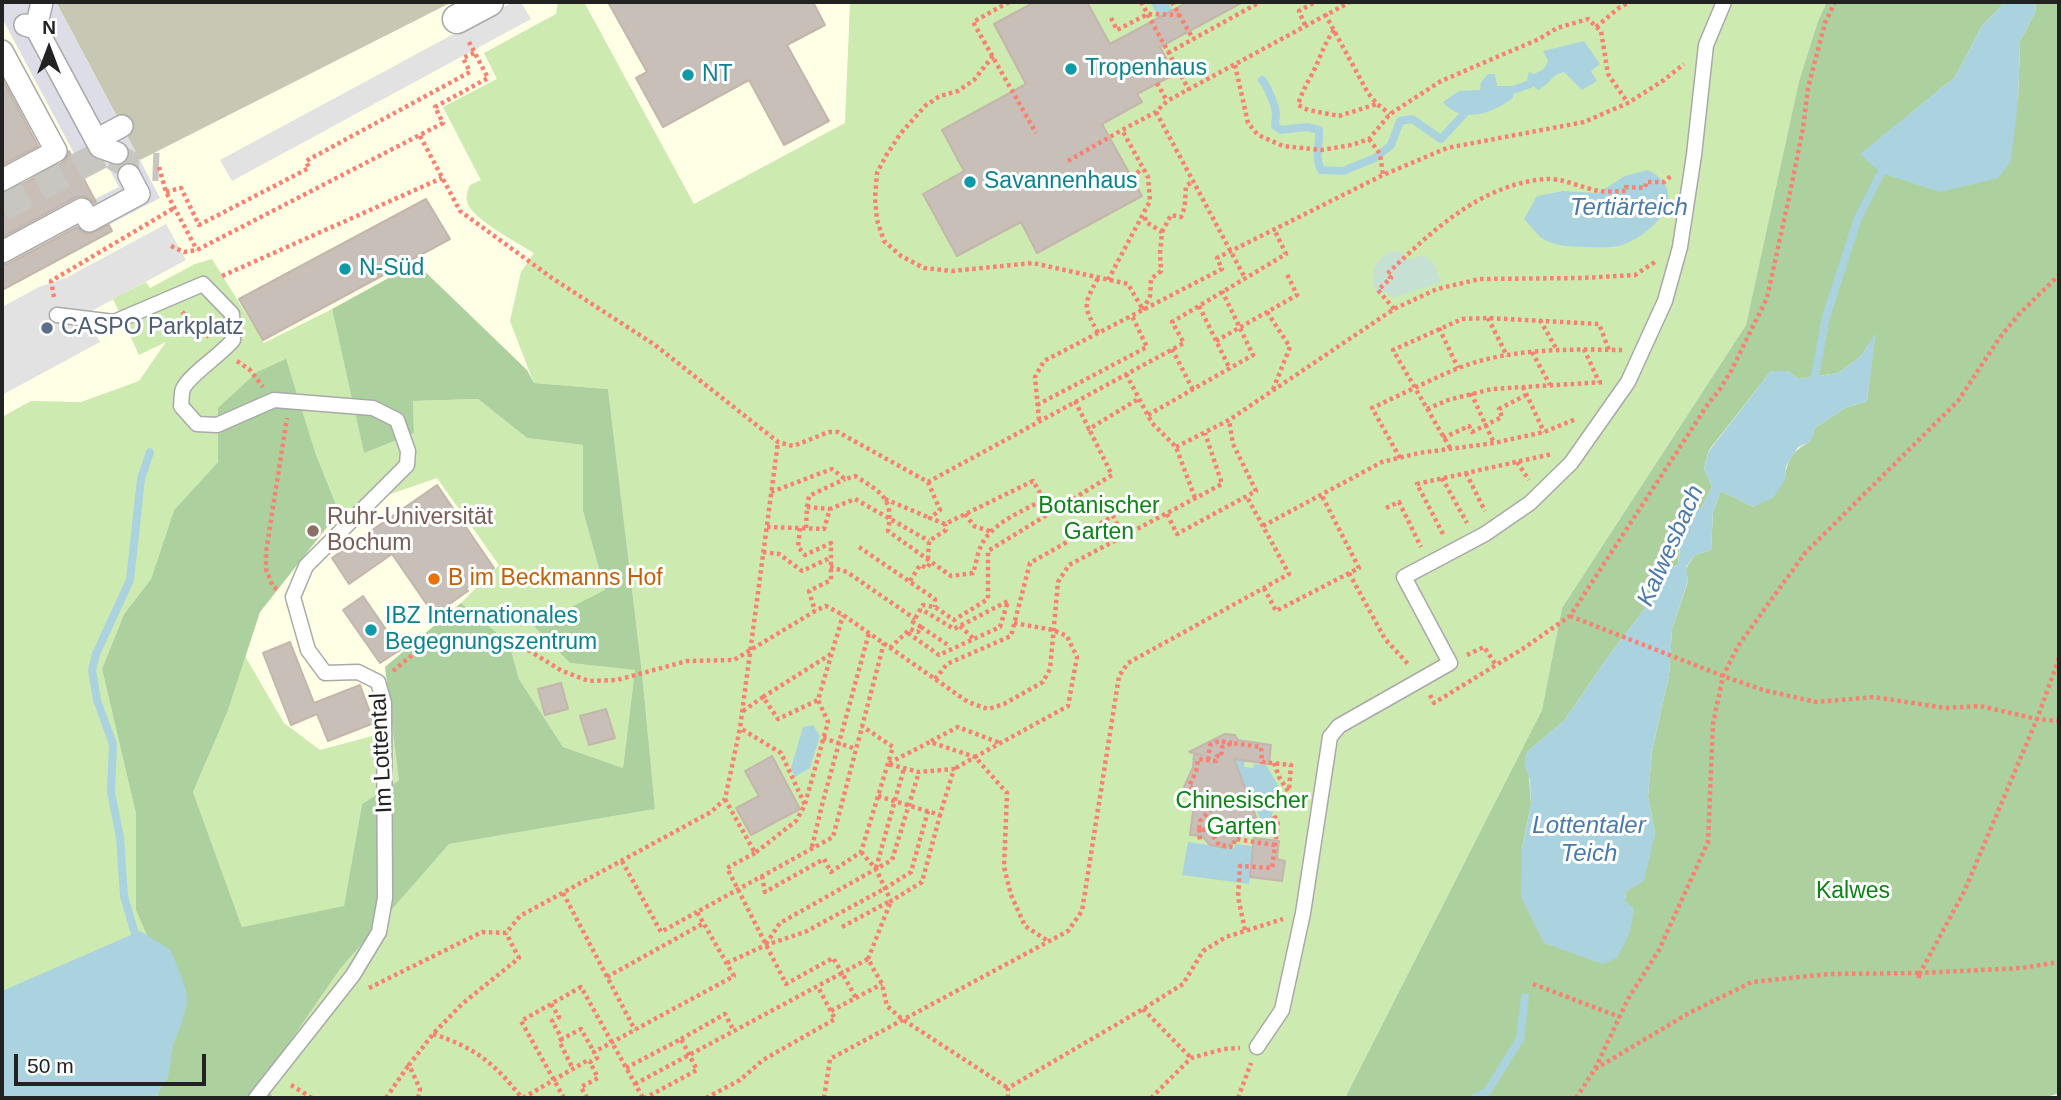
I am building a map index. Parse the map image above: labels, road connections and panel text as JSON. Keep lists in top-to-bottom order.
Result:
{
  "streets": {
    "lane": ["Im Lottental"]
  },
  "water": ["Tertiärteich", "Kalwesbach", "Lottentaler Teich"],
  "parks": ["Botanischer Garten", "Chinesischer Garten", "Kalwes"],
  "places": [
    "Tropenhaus",
    "NT",
    "Savannenhaus",
    "N-Süd",
    "CASPO Parkplatz",
    "Ruhr-Universität Bochum",
    "B im Beckmanns Hof",
    "IBZ Internationales Begegnungszentrum"
  ],
  "scale_bar": "50 m",
  "north": "top"
}
